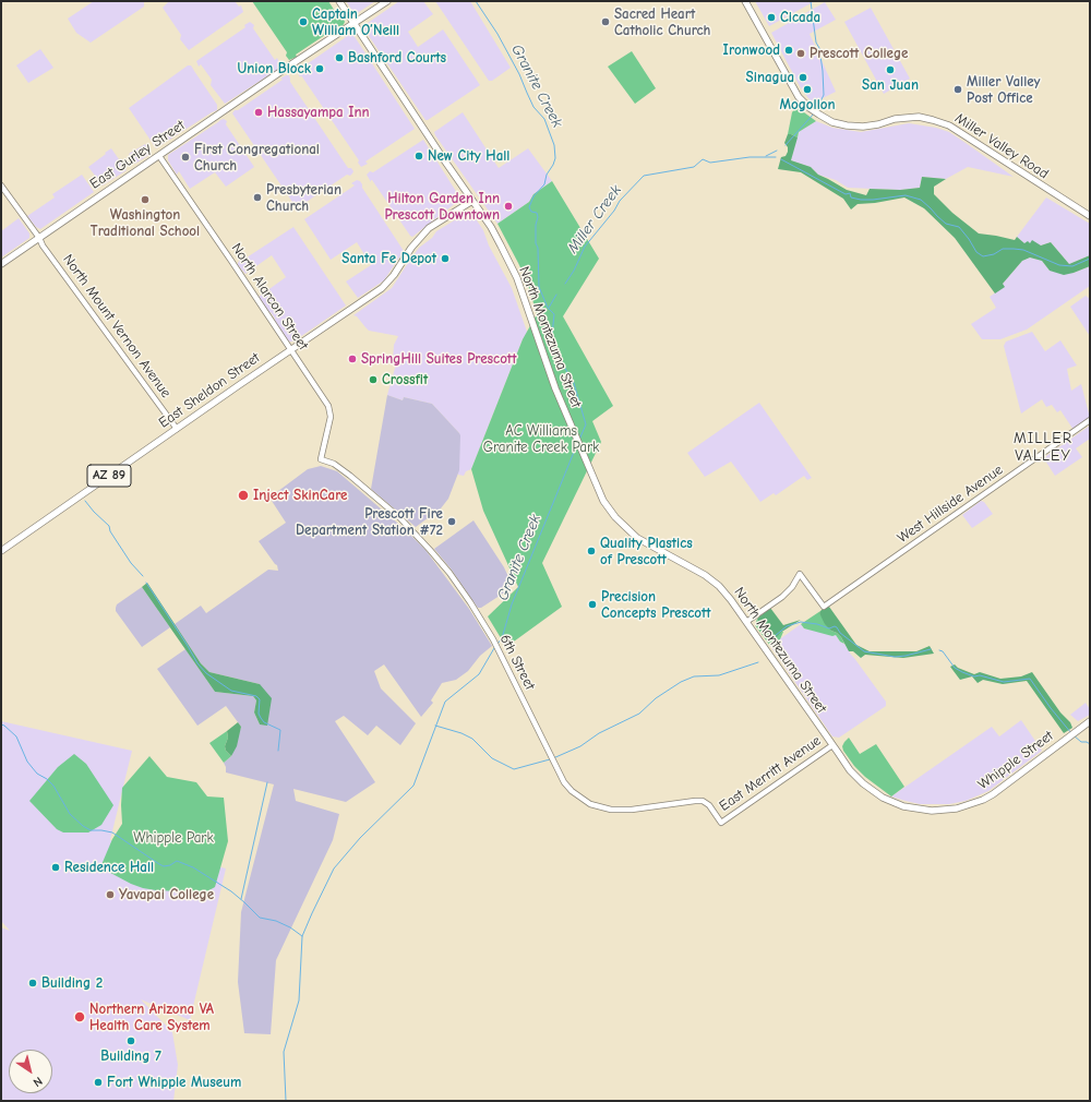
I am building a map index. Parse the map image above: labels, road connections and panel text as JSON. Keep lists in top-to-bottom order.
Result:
{
  "streets": {
    "main road": [
      "Miller Valley Road",
      "East Gurley Street",
      "North Montezuma Street",
      "East Sheldon Street",
      "AZ 89",
      "Whipple Street"
    ],
    "street": [
      "North Alarcon Street",
      "North Mount Vernon Avenue",
      "West Hillside Avenue",
      "6th Street",
      "East Merritt Avenue"
    ]
  },
  "crossings": [
    ["East Gurley Street", "North Alarcon Street"],
    ["East Gurley Street", "North Mount Vernon Avenue"],
    ["East Gurley Street", "North Montezuma Street"],
    ["North Alarcon Street", "East Sheldon Street"],
    ["North Alarcon Street", "6th Street"],
    ["North Mount Vernon Avenue", "East Sheldon Street"],
    ["North Montezuma Street", "East Sheldon Street"],
    ["North Montezuma Street", "West Hillside Avenue"],
    ["North Montezuma Street", "Whipple Street"],
    ["North Montezuma Street", "East Merritt Avenue"],
    ["6th Street", "East Merritt Avenue"]
  ],
  "districts": ["MILLER VALLEY"],
  "water": ["Granite Creek", "Miller Creek"],
  "parks": ["AC Williams Granite Creek Park", "Whipple Park"],
  "places": [
    "Cicada",
    "Captain William O’Neill",
    "Sacred Heart Catholic Church",
    "Ironwood",
    "Prescott College",
    "Bashford Courts",
    "Union Block",
    "San Juan",
    "Sinagua",
    "Mogollon",
    "Miller Valley Post Office",
    "Hassayampa Inn",
    "New City Hall",
    "First Congregational Church",
    "Presbyterian Church",
    "Washington Traditional School",
    "Hilton Garden Inn Prescott Downtown",
    "Santa Fe Depot",
    "SpringHill Suites Prescott",
    "Crossfit",
    "Inject SkinCare",
    "Prescott Fire Department Station #72",
    "Quality Plastics of Prescott",
    "Precision Concepts Prescott",
    "Residence Hall",
    "Yavapai College",
    "Building 2",
    "Northern Arizona VA Health Care System",
    "Building 7",
    "Fort Whipple Museum"
  ],
  "north": "bottom right"
}
